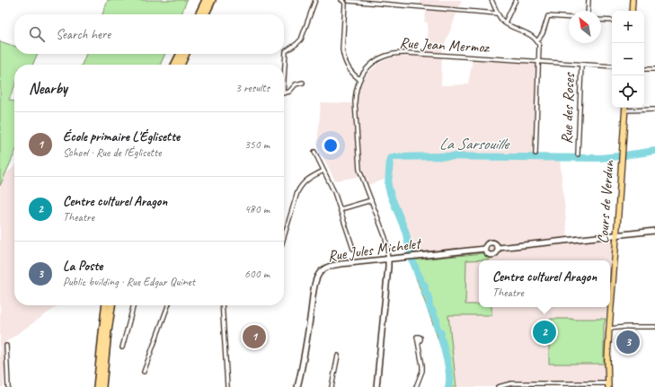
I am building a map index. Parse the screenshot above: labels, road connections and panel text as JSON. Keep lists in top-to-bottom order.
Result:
{
  "streets": {
    "main road": ["Cours de Verdun", "Rue Jules Michelet"],
    "street": ["Rue Jean Mermoz", "Rue des Roses"]
  },
  "crossings": [
    ["Rue Jean Mermoz", "Rue des Roses"],
    ["Rue Jean Mermoz", "Rue Jules Michelet"]
  ],
  "water": ["La Sarsouille"],
  "north": "top left",
  "page": {
    "map_buttons": ["+", "−"],
    "search": "Search here",
    "heading": ["Nearby", "3 results"],
    "list": [
      {
        "mark": "1",
        "name": "École primaire L'Églisette",
        "note": "School · Rue de l'Églisette",
        "value": "350 m"
      },
      {
        "mark": "2",
        "name": "Centre culturel Aragon",
        "note": "Theatre",
        "value": "480 m"
      },
      {
        "mark": "3",
        "name": "La Poste",
        "note": "Public building · Rue Edgar Quinet",
        "value": "600 m"
      }
    ],
    "popup": ["Centre culturel Aragon", "Theatre"],
    "pins": ["2", "1", "3"]
  }
}
